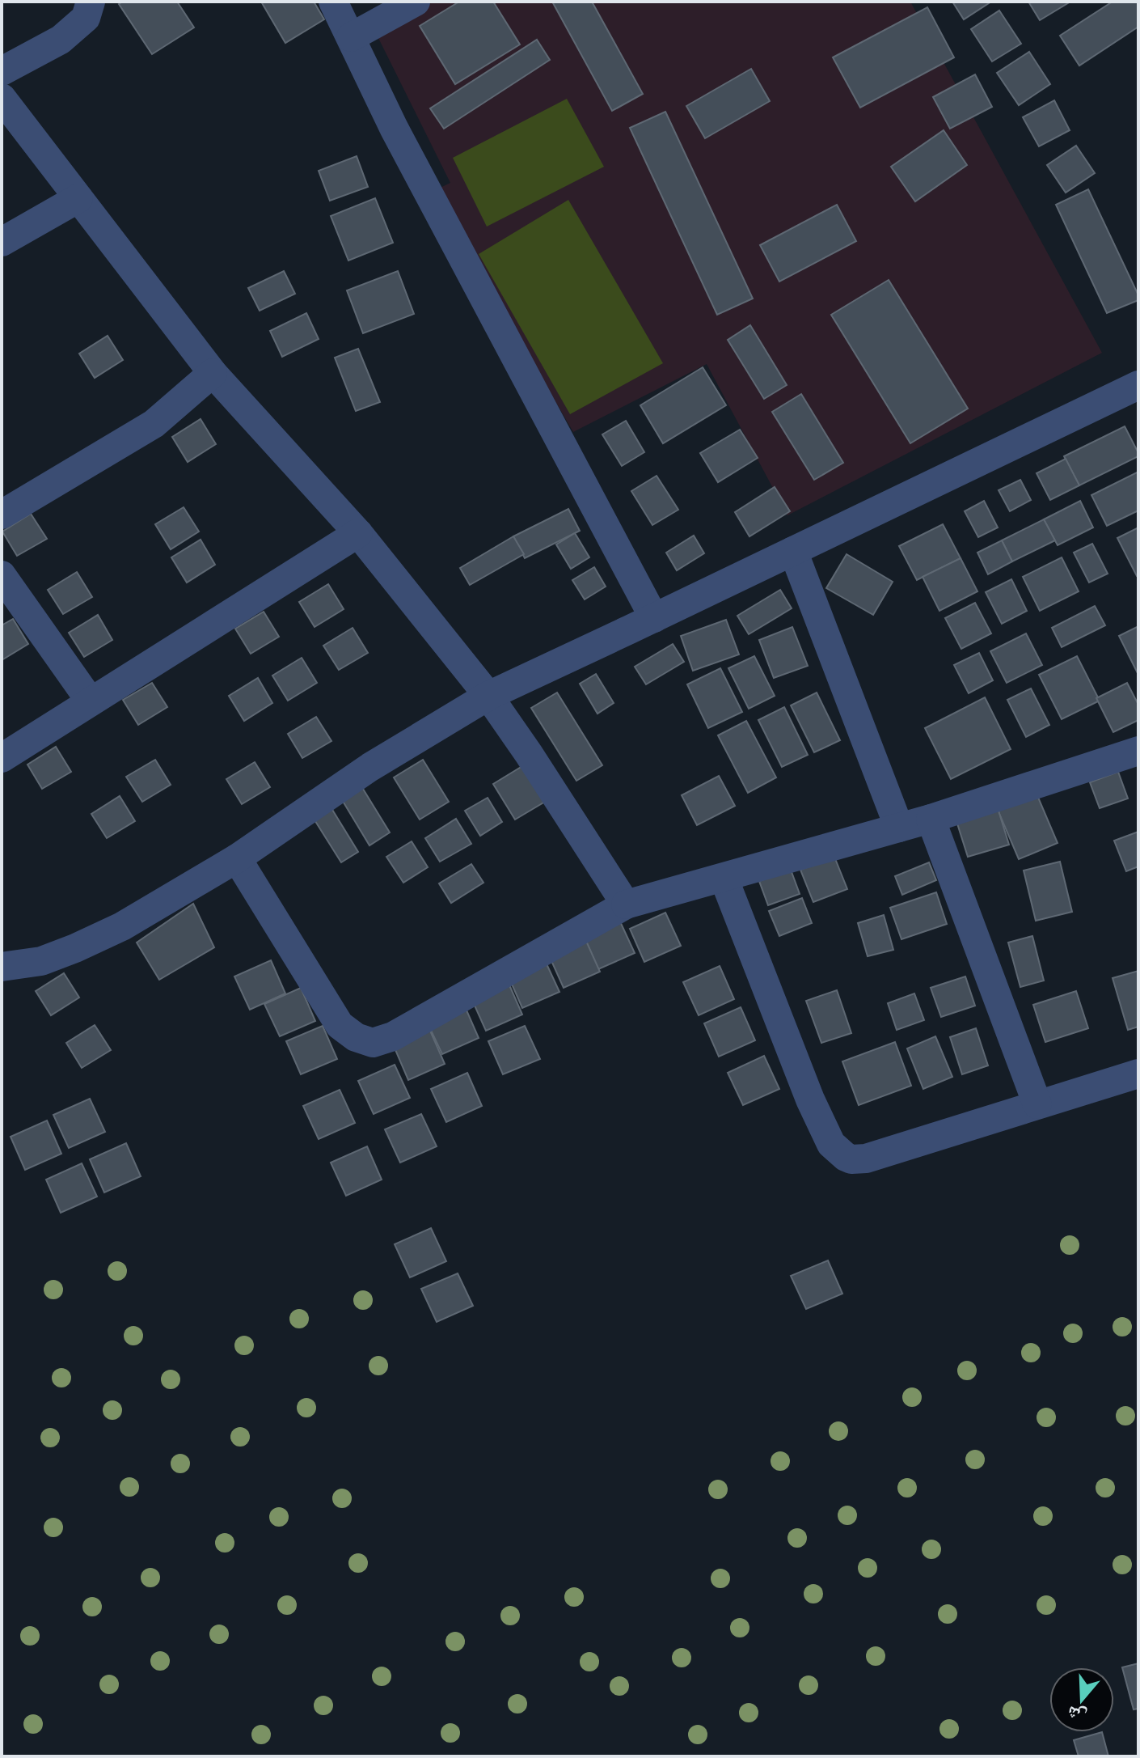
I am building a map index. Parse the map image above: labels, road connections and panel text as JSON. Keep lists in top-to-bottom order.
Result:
{
  "north": "bottom"
}
